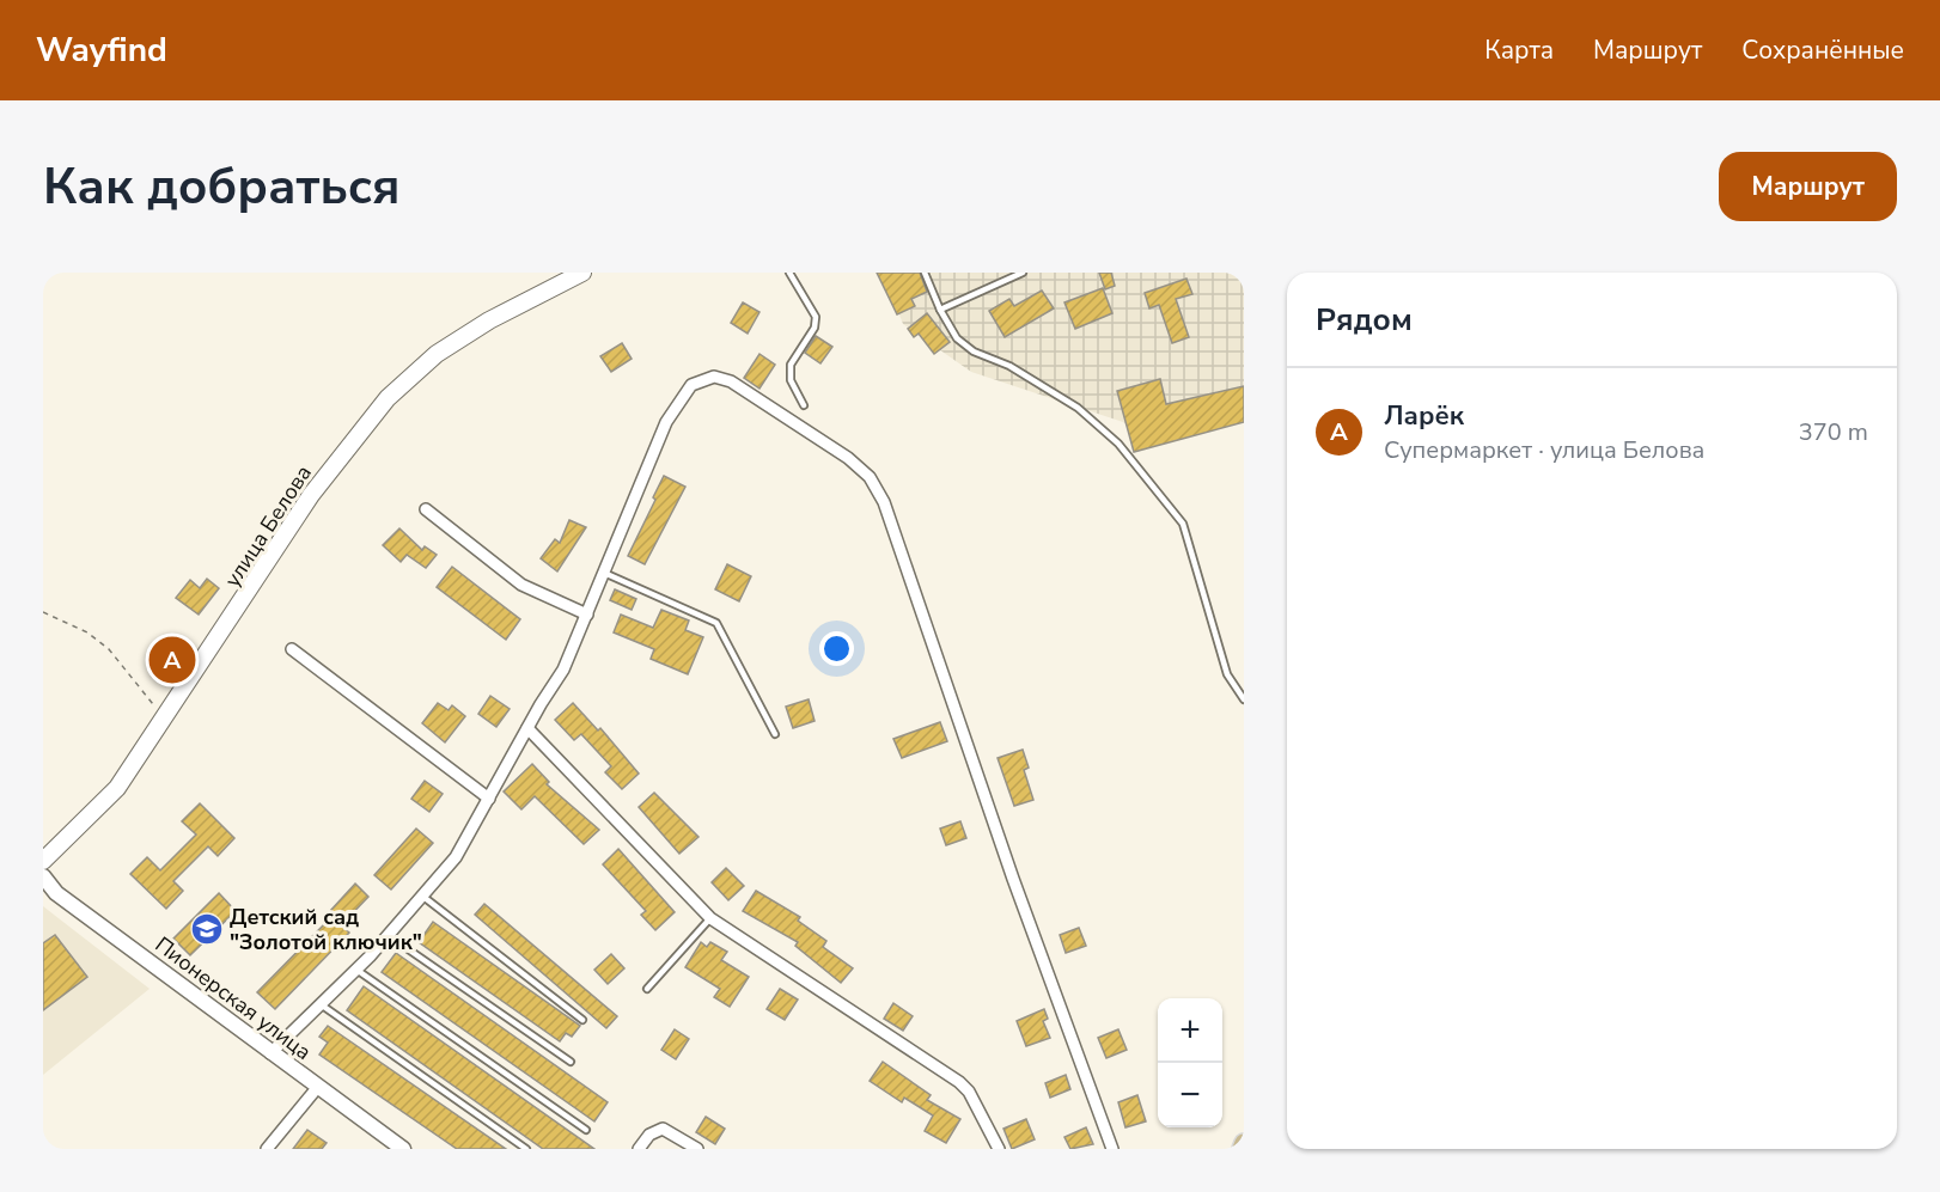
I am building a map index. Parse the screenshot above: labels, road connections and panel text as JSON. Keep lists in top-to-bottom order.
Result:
{
  "streets": {
    "main road": ["улица Белова"],
    "street": ["Пионерская улица"]
  },
  "places": {
    "school or university": ["Детский сад \"Золотой ключик\""]
  },
  "page": {
    "header": "Wayfind",
    "nav": ["Карта", "Маршрут", "Сохранённые"],
    "buttons": "Маршрут",
    "title": "Как добраться",
    "heading": "Рядом",
    "list": [
      {
        "mark": "A",
        "name": "Ларёк",
        "note": "Супермаркет · улица Белова",
        "value": "370 m"
      }
    ],
    "pins": "A",
    "map_buttons": ["+", "−"]
  }
}
